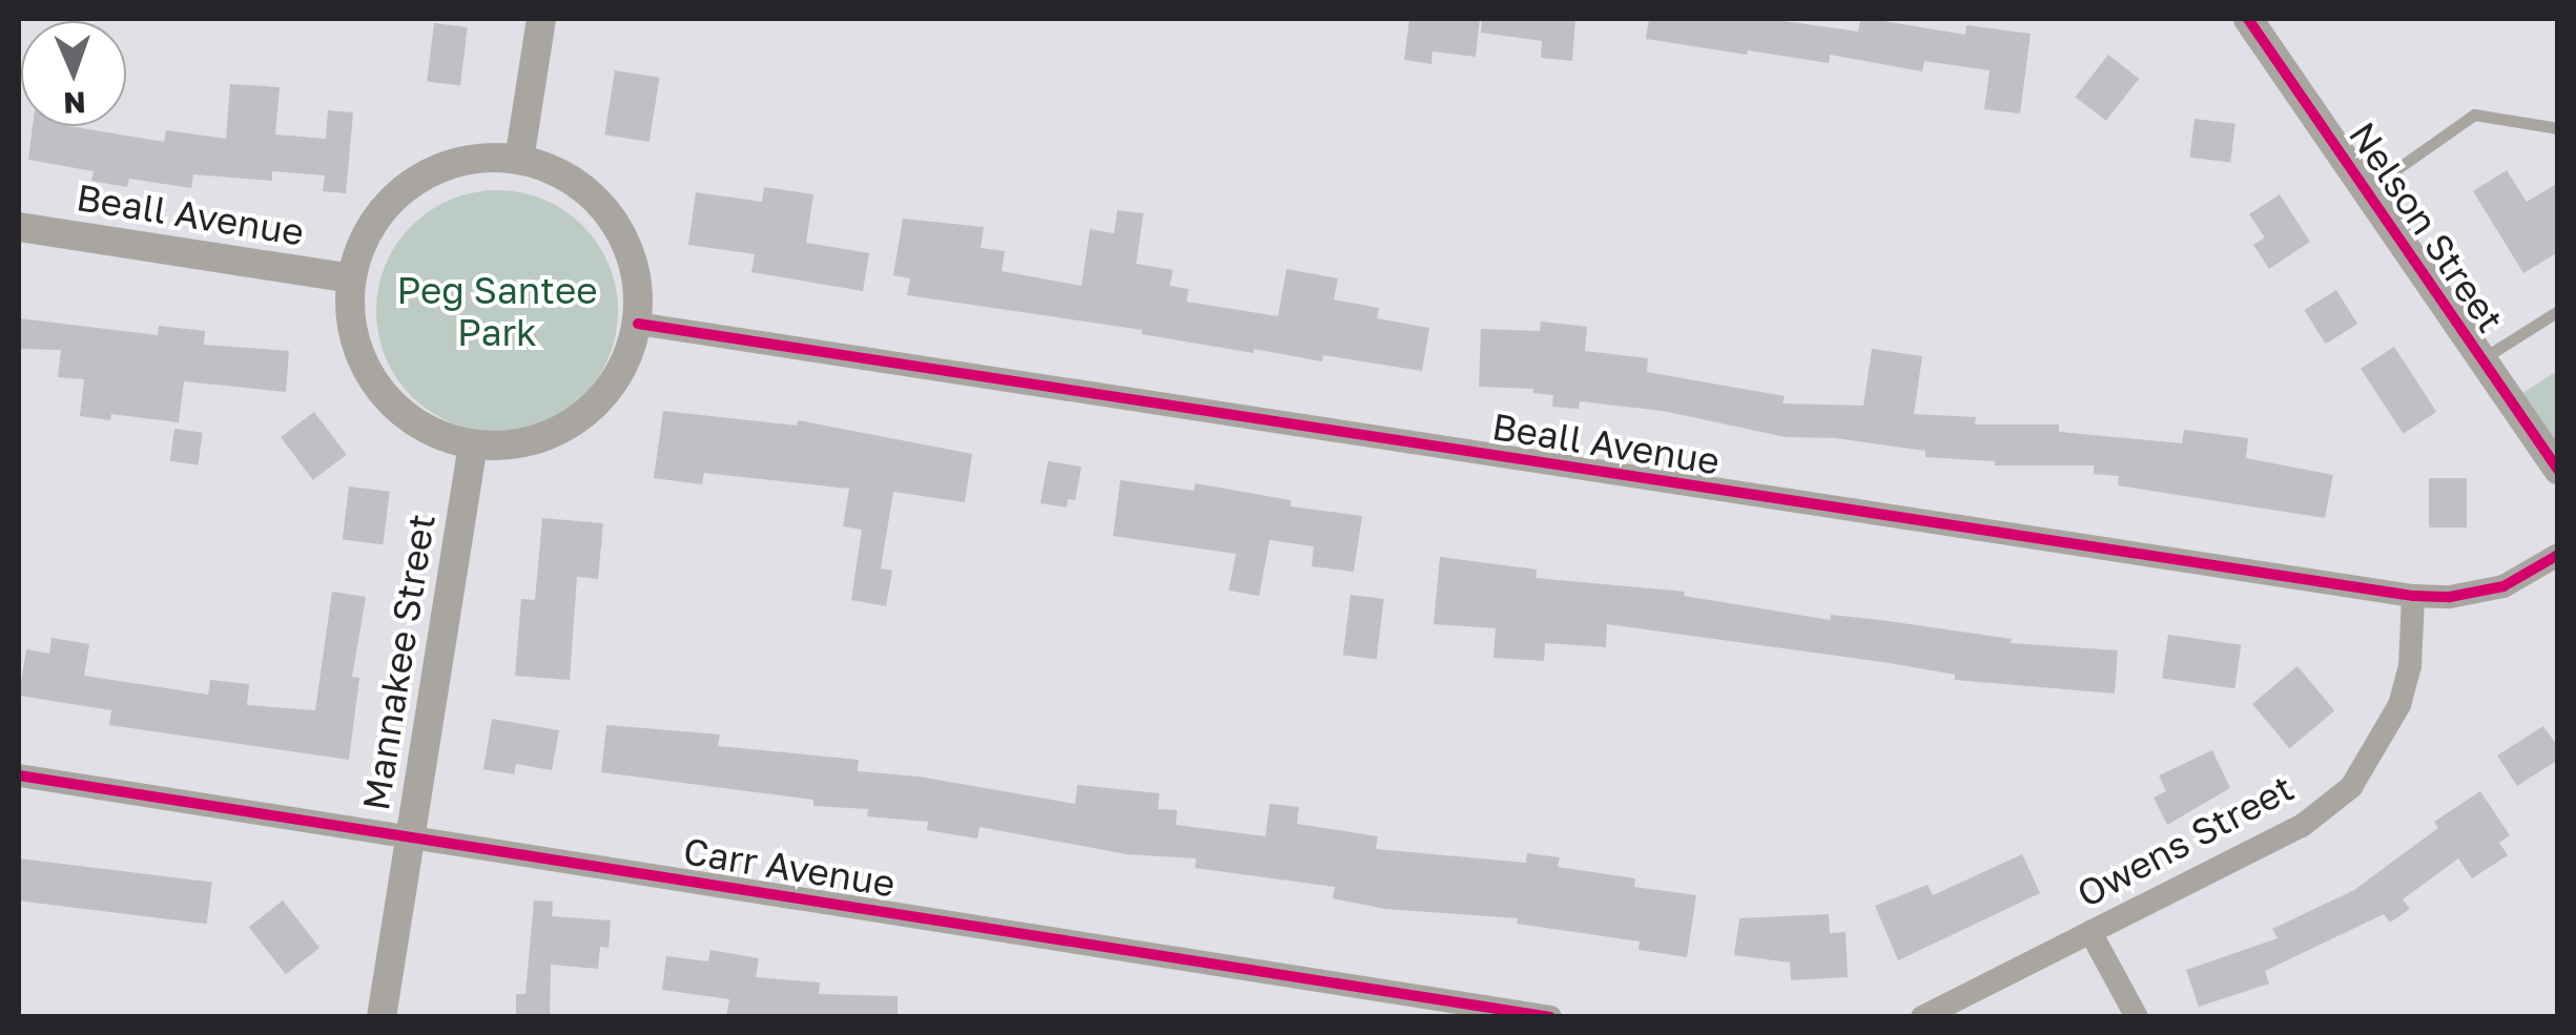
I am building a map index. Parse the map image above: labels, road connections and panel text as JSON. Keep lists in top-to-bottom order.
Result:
{
  "streets": {
    "street": [
      "Beall Avenue",
      "Nelson Street",
      "Mannakee Street",
      "Owens Street",
      "Carr Avenue"
    ]
  },
  "crossings": [
    ["Beall Avenue", "Mannakee Street"],
    ["Beall Avenue", "Owens Street"],
    ["Mannakee Street", "Carr Avenue"]
  ],
  "parks": ["Peg Santee Park"],
  "north": "bottom"
}
